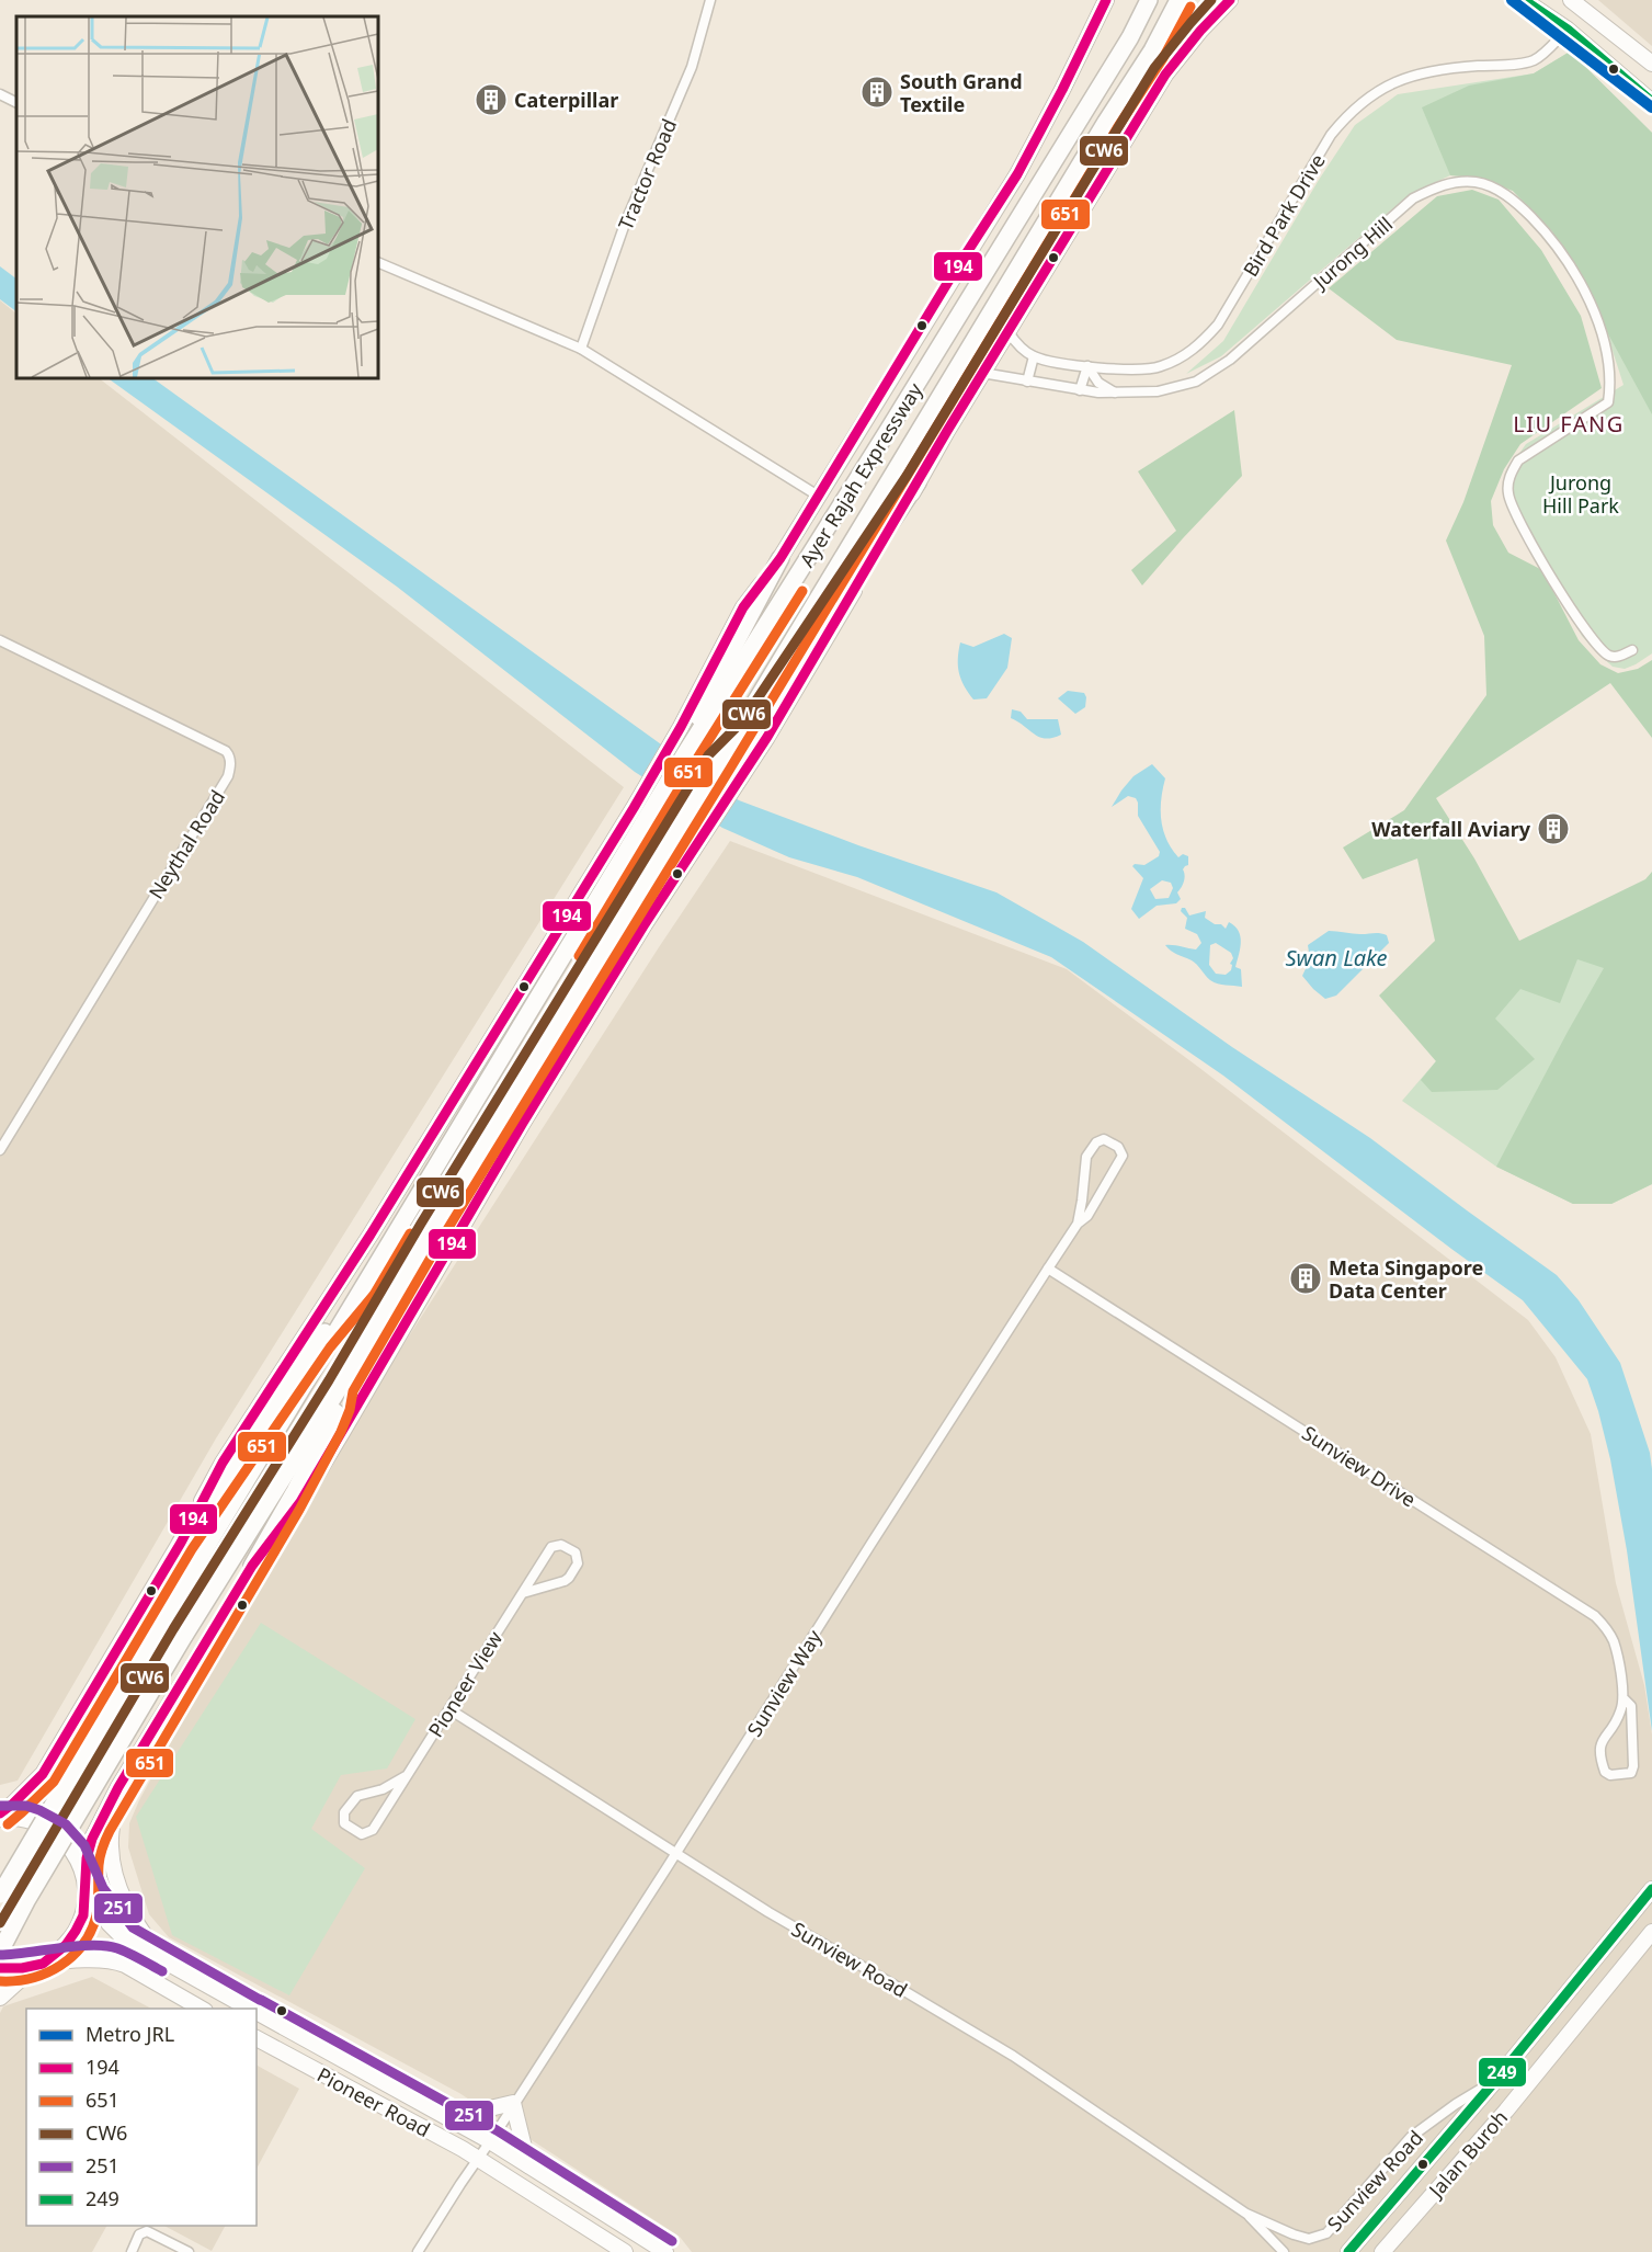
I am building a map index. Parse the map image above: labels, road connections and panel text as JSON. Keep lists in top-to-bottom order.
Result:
{
  "streets": {
    "highway": ["Ayer Rajah Expressway"],
    "main road": ["Pioneer Road", "Jalan Buroh"],
    "street": [
      "Tractor Road",
      "Bird Park Drive",
      "Jurong Hill",
      "Neythal Road",
      "Sunview Drive",
      "Sunview Way",
      "Pioneer View",
      "Sunview Road"
    ]
  },
  "crossings": [
    ["Sunview Drive", "Sunview Way"],
    ["Sunview Way", "Sunview Road"],
    ["Sunview Way", "Pioneer Road"],
    ["Pioneer View", "Sunview Road"],
    ["Sunview Road", "Jalan Buroh"]
  ],
  "districts": ["LIU FANG"],
  "water": ["Swan Lake"],
  "parks": ["Jurong Hill Park"],
  "places": {
    "building": [
      "South Grand Textile",
      "Caterpillar",
      "Waterfall Aviary",
      "Meta Singapore Data Center"
    ]
  },
  "lines": [
    "metro line JRL",
    "transit line 194",
    "transit line CW6",
    "transit line 249",
    "transit line 651",
    "transit line 251"
  ],
  "legend": [
    "Metro JRL",
    "194",
    "651",
    "CW6",
    "251",
    "249"
  ]
}
